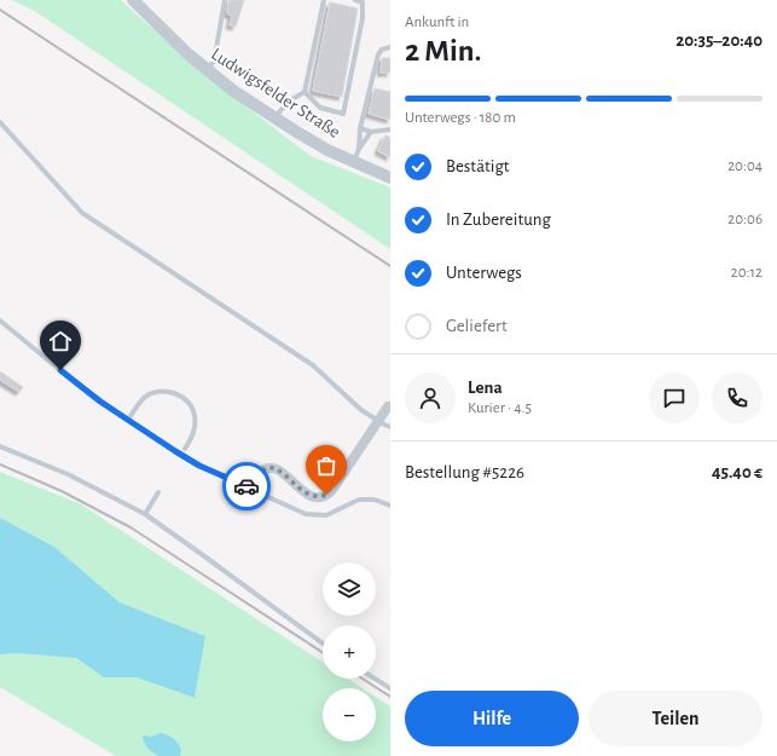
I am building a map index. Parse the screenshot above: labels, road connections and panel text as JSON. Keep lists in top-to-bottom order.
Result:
{
  "streets": {
    "street": ["Ludwigsfelder Straße"]
  },
  "page": {
    "heading": ["2 Min.", "Ankunft in", "20:35–20:40"],
    "panel": [
      "Lena",
      "Kurier · 4.5",
      "Bestellung #5226",
      "45.40 €"
    ],
    "bar": "Unterwegs · 180 m",
    "list": [
      ["Bestätigt", "20:04"],
      ["In Zubereitung", "20:06"],
      ["Unterwegs", "20:12"],
      "Geliefert"
    ],
    "map_buttons": ["+", "−"],
    "buttons": ["Hilfe", "Teilen"]
  }
}
